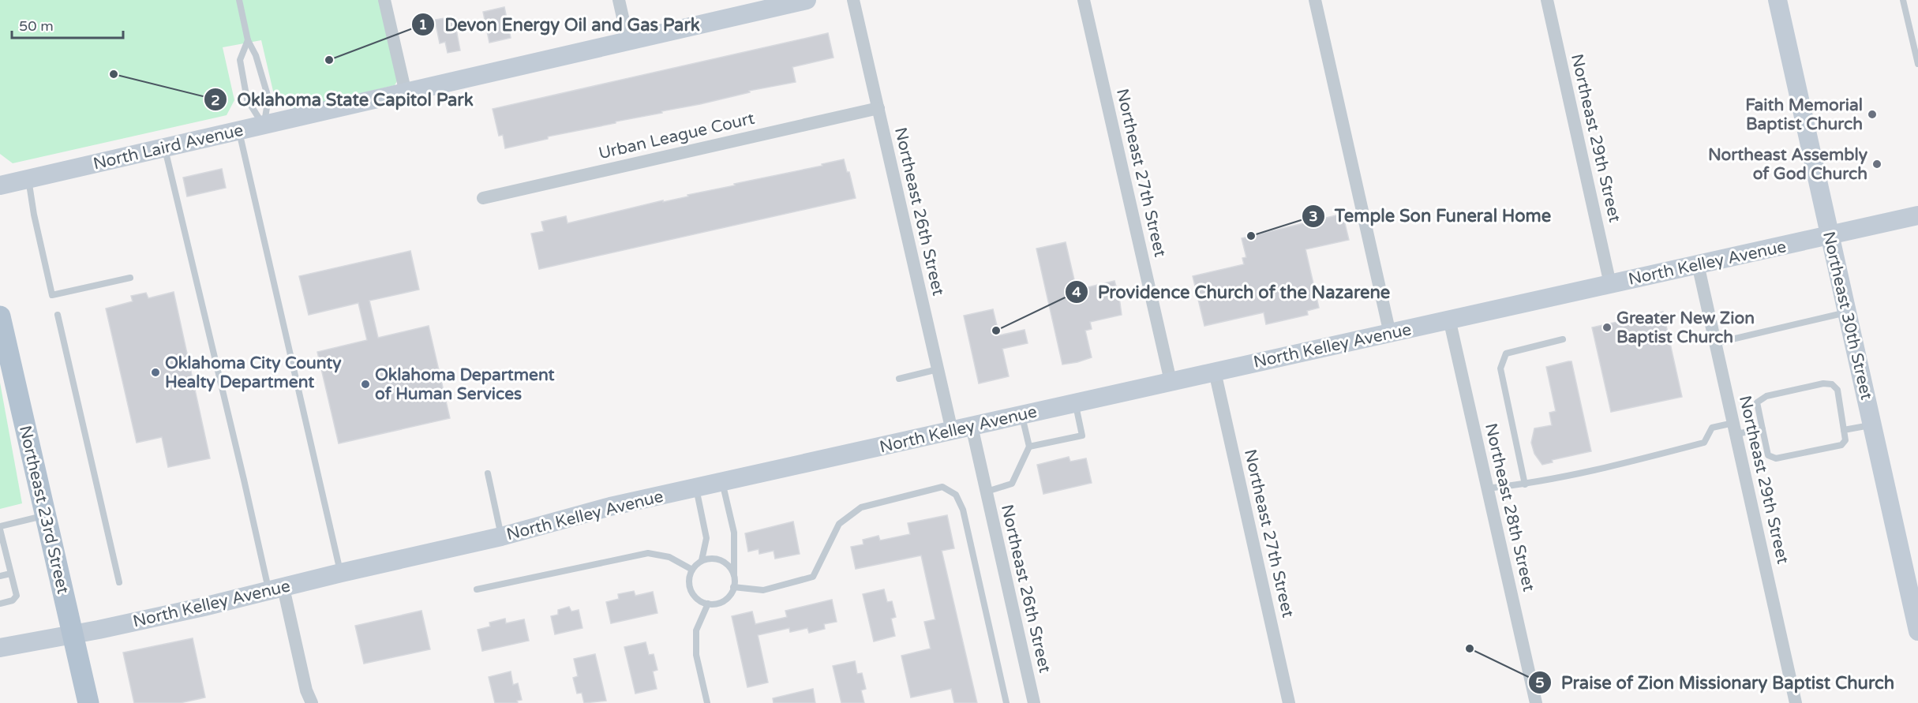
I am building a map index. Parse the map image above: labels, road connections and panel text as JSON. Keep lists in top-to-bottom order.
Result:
{
  "streets": {
    "main road": [
      "North Laird Avenue",
      "North Kelley Avenue",
      "Northeast 30th Street",
      "Northeast 23rd Street"
    ],
    "street": [
      "Urban League Court",
      "Northeast 29th Street",
      "Northeast 27th Street",
      "Northeast 26th Street",
      "Northeast 28th Street"
    ]
  },
  "crossings": [
    ["Urban League Court", "Northeast 26th Street"],
    ["Northeast 29th Street", "North Kelley Avenue"],
    ["Northeast 27th Street", "North Kelley Avenue"],
    ["Northeast 26th Street", "North Kelley Avenue"],
    ["North Kelley Avenue", "Northeast 30th Street"],
    ["North Kelley Avenue", "Northeast 28th Street"],
    ["North Kelley Avenue", "Northeast 23rd Street"]
  ],
  "places": [
    "Devon Energy Oil and Gas Park",
    "Oklahoma State Capitol Park",
    "Faith Memorial Baptist Church",
    "Northeast Assembly of God Church",
    "Temple Son Funeral Home",
    "Greater New Zion Baptist Church",
    "Providence Church of the Nazarene",
    "Oklahoma City County Healty Department",
    "Oklahoma Department of Human Services",
    "Praise of Zion Missionary Baptist Church"
  ],
  "scale_bar": "50 m"
}
